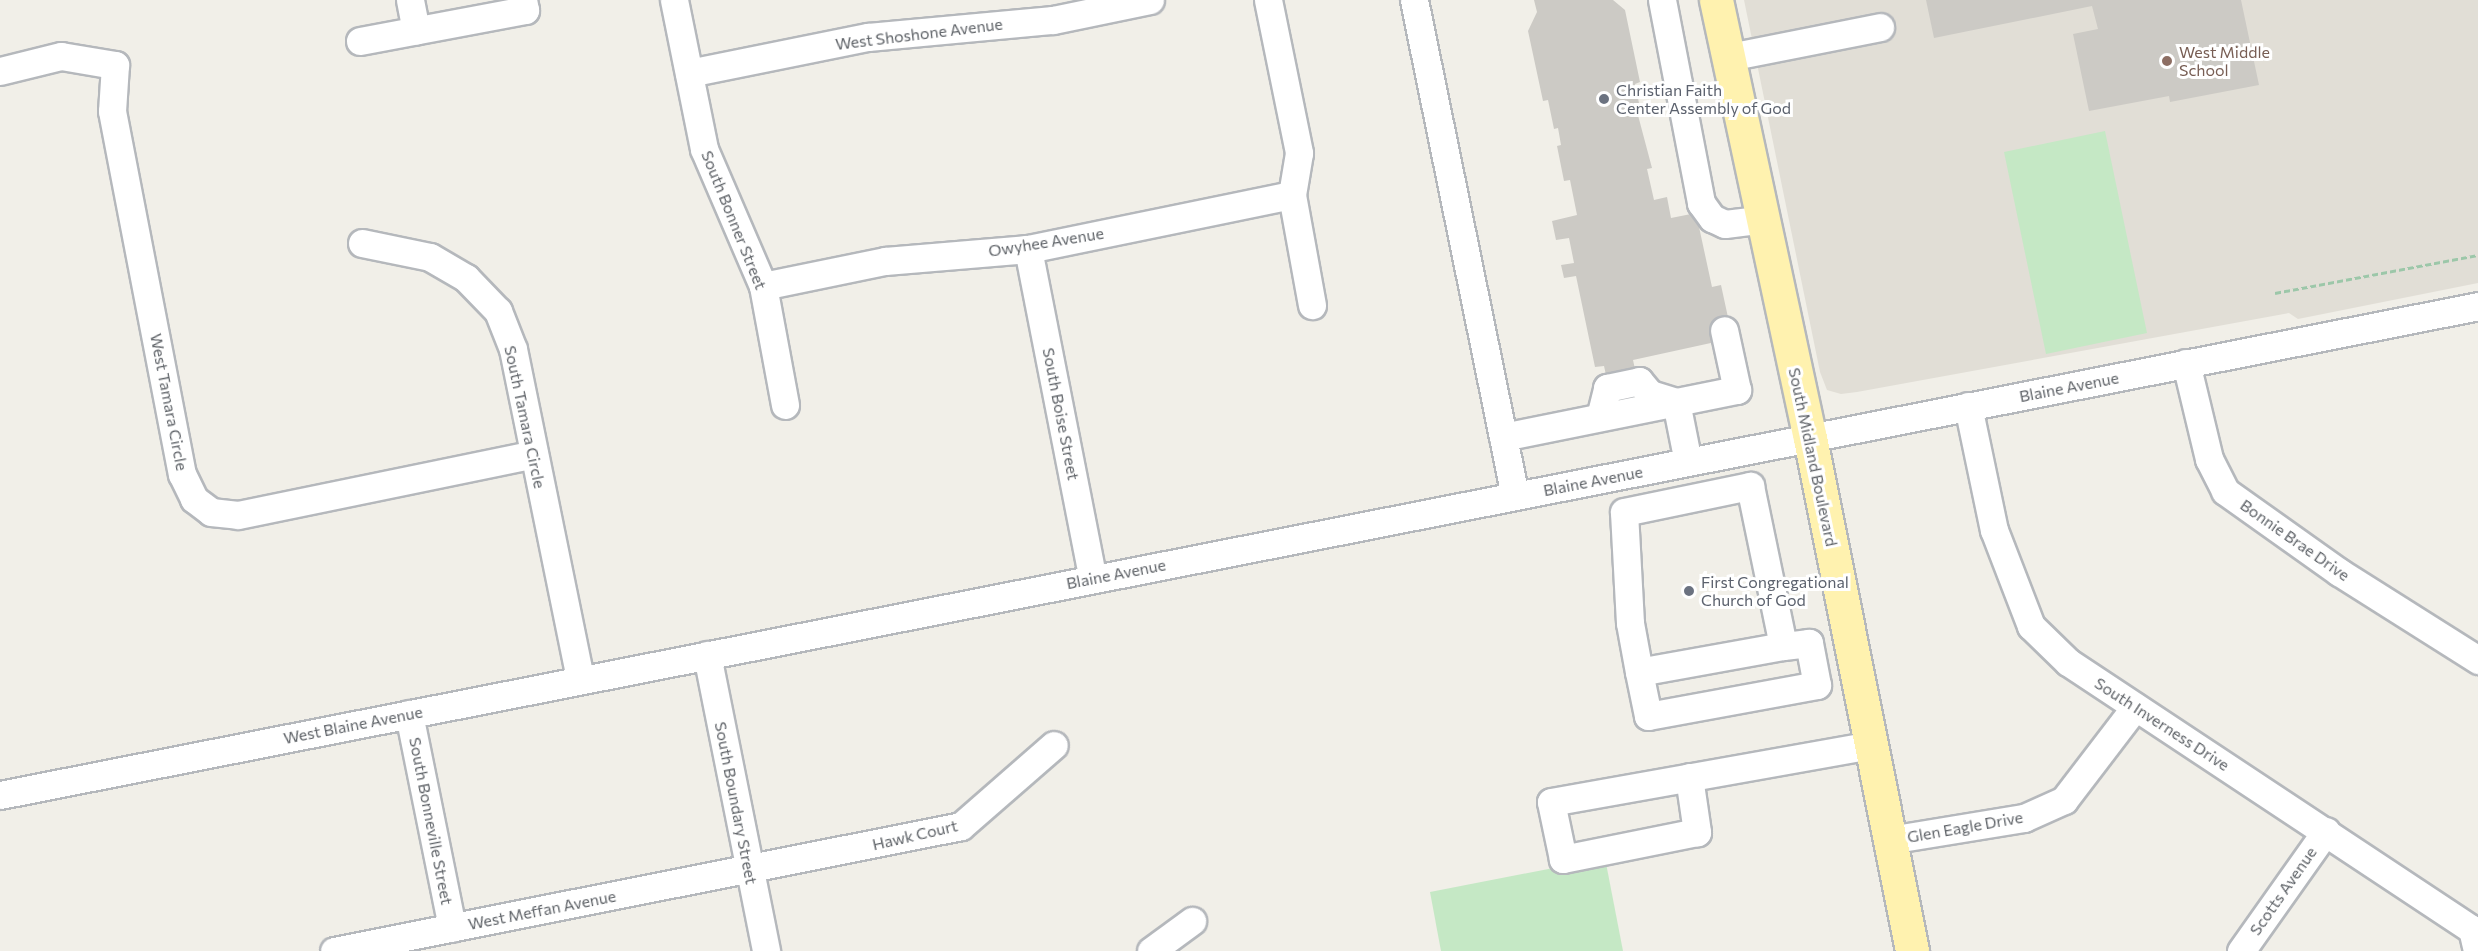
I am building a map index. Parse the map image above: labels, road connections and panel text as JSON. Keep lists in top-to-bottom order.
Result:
{
  "streets": {
    "main road": ["South Midland Boulevard"],
    "street": [
      "West Shoshone Avenue",
      "South Bonner Street",
      "Owyhee Avenue",
      "Blaine Avenue",
      "West Tamara Circle",
      "South Boise Street",
      "South Tamara Circle",
      "Bonnie Brae Drive",
      "South Inverness Drive",
      "West Blaine Avenue",
      "South Boundary Street",
      "South Bonneville Street",
      "Glen Eagle Drive",
      "Hawk Court",
      "Scotts Avenue",
      "West Meffan Avenue"
    ]
  },
  "crossings": [
    ["West Shoshone Avenue", "South Bonner Street"],
    ["South Bonner Street", "Owyhee Avenue"],
    ["Owyhee Avenue", "South Boise Street"],
    ["Blaine Avenue", "South Boise Street"],
    ["Blaine Avenue", "South Midland Boulevard"],
    ["Blaine Avenue", "Bonnie Brae Drive"],
    ["Blaine Avenue", "South Inverness Drive"],
    ["Blaine Avenue", "West Blaine Avenue"],
    ["Blaine Avenue", "South Boundary Street"],
    ["West Tamara Circle", "South Tamara Circle"],
    ["South Tamara Circle", "West Blaine Avenue"],
    ["South Midland Boulevard", "Glen Eagle Drive"],
    ["South Inverness Drive", "Glen Eagle Drive"],
    ["South Inverness Drive", "Scotts Avenue"],
    ["West Blaine Avenue", "South Boundary Street"],
    ["West Blaine Avenue", "South Bonneville Street"],
    ["South Boundary Street", "Hawk Court"],
    ["South Boundary Street", "West Meffan Avenue"],
    ["South Bonneville Street", "West Meffan Avenue"],
    ["Hawk Court", "West Meffan Avenue"]
  ],
  "places": ["West Middle School", "Christian Faith Center Assembly of God", "First Congregational Church of God"]
}
